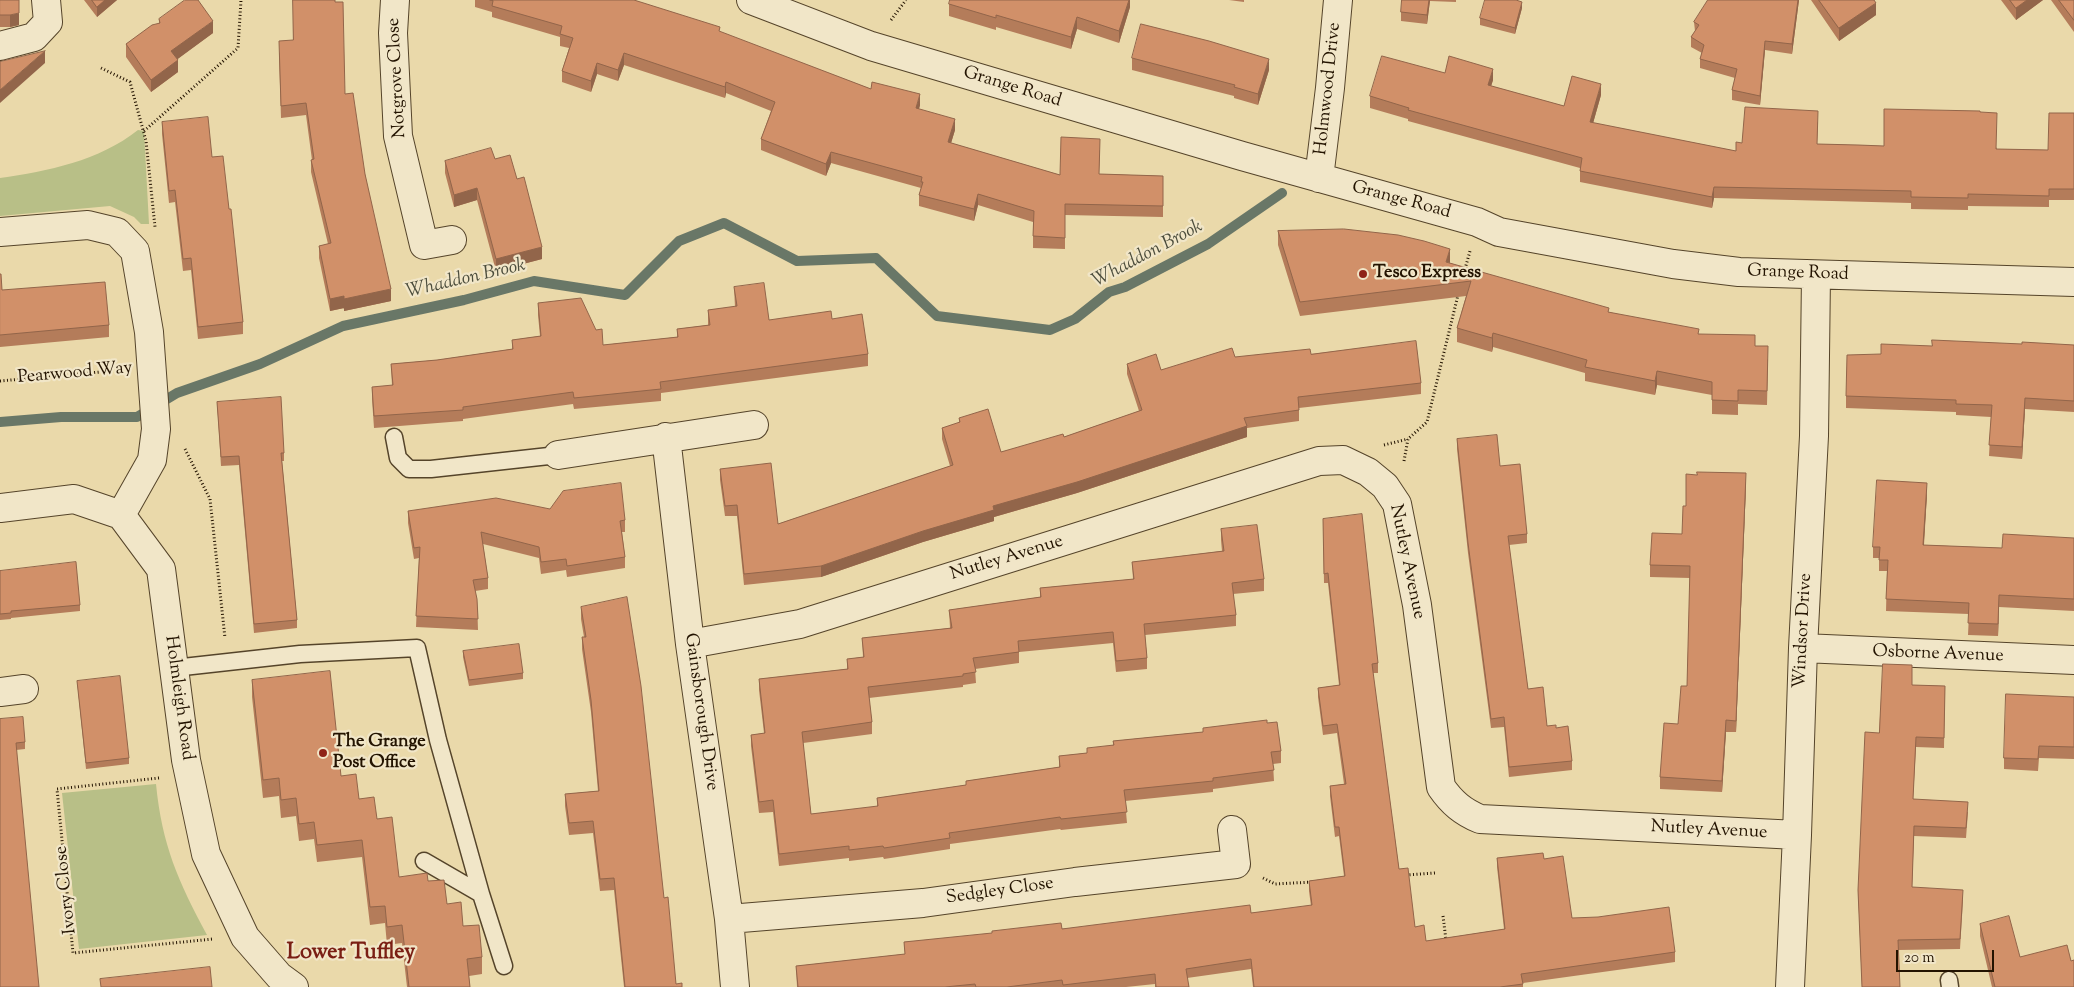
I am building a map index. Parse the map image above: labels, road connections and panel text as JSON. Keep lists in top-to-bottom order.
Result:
{
  "streets": {
    "street": [
      "Notgrove Close",
      "Grange Road",
      "Holmwood Drive",
      "Pearwood Way",
      "Nutley Avenue",
      "Windsor Drive",
      "Osborne Avenue",
      "Holmleigh Road",
      "Gainsborough Drive",
      "Sedgley Close"
    ],
    "path": ["Ivory Close"]
  },
  "crossings": [
    ["Grange Road", "Holmwood Drive"],
    ["Grange Road", "Windsor Drive"],
    ["Pearwood Way", "Holmleigh Road"],
    ["Nutley Avenue", "Windsor Drive"],
    ["Nutley Avenue", "Gainsborough Drive"],
    ["Windsor Drive", "Osborne Avenue"],
    ["Holmleigh Road", "Ivory Close"],
    ["Gainsborough Drive", "Sedgley Close"]
  ],
  "districts": ["Lower Tuffley"],
  "water": ["Whaddon Brook"],
  "places": ["Tesco Express", "The Grange Post Office"],
  "scale_bar": "20 m"
}
